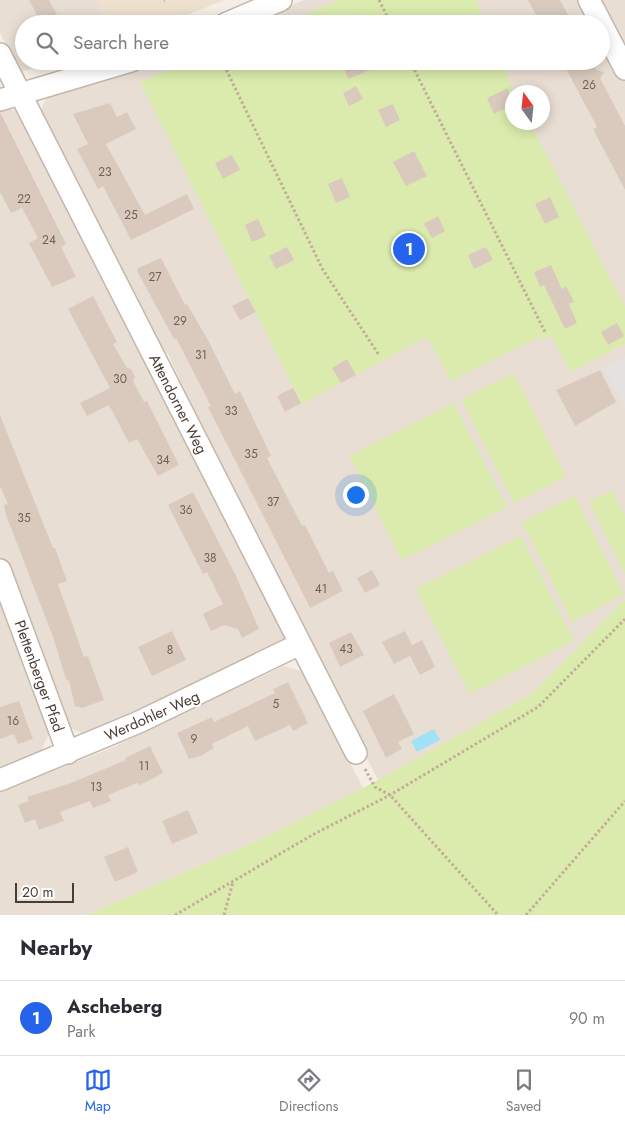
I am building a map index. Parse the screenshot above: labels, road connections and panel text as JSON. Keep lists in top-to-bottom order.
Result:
{
  "streets": {
    "street": ["Attendorner Weg", "Plettenberger Pfad", "Werdohler Weg"]
  },
  "crossings": [
    ["Attendorner Weg", "Werdohler Weg"],
    ["Plettenberger Pfad", "Werdohler Weg"]
  ],
  "house_numbers": [
    "26",
    "23",
    "22",
    "25",
    "24",
    "27",
    "29",
    "31",
    "30",
    "33",
    "35",
    "34",
    "37",
    "36",
    "35",
    "38",
    "41",
    "43",
    "8",
    "5",
    "16",
    "9",
    "11",
    "13"
  ],
  "scale_bar": "20 m",
  "north": "top",
  "page": {
    "search": "Search here",
    "pins": "1",
    "scale": "20 m",
    "heading": "Nearby",
    "list": [
      {
        "mark": "1",
        "name": "Ascheberg",
        "note": "Park",
        "value": "90 m"
      }
    ],
    "nav": ["Map", "Directions", "Saved"]
  }
}
